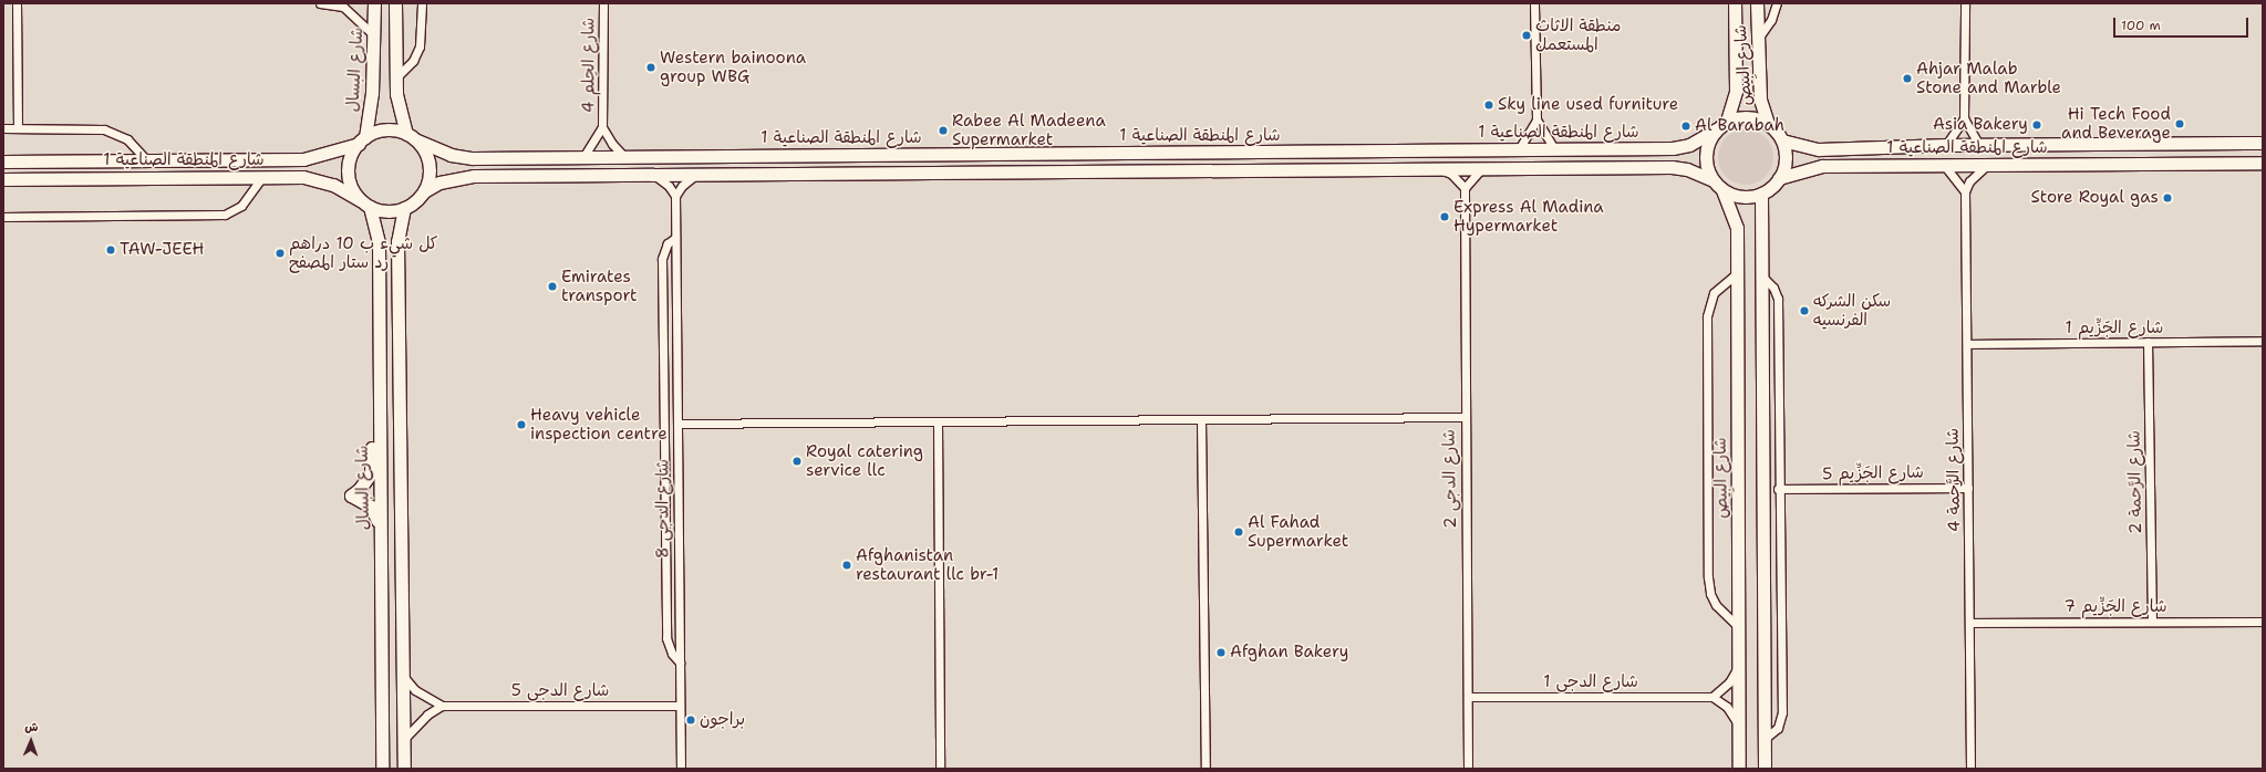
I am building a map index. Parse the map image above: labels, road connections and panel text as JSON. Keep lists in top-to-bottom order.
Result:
{
  "streets": {
    "street": [
      "شارع الحِلم 4",
      "شارع البِيص",
      "شارع البسال",
      "شارع المنطقة الصناعية 1",
      "شارع الجَزِّيم 1",
      "شارع الجَزِّيم 5",
      "شارع الدجى 2",
      "شارع الرَّحمة 4",
      "شارع الرَّحمة 2",
      "شارع الدجى 8",
      "شارع الجَزِّيم 7",
      "شارع الدجى 1",
      "شارع الدجى 5"
    ]
  },
  "crossings": [
    ["شارع الحِلم 4", "شارع المنطقة الصناعية 1"],
    ["شارع البِيص", "شارع المنطقة الصناعية 1"],
    ["شارع البسال", "شارع المنطقة الصناعية 1"],
    ["شارع الجَزِّيم 1", "شارع الرَّحمة 4"],
    ["شارع الجَزِّيم 1", "شارع الرَّحمة 2"],
    ["شارع الجَزِّيم 5", "شارع الرَّحمة 4"],
    ["شارع الدجى 2", "شارع الدجى 1"],
    ["شارع الرَّحمة 4", "شارع الجَزِّيم 7"],
    ["شارع الرَّحمة 2", "شارع الجَزِّيم 7"],
    ["شارع الدجى 8", "شارع الدجى 5"]
  ],
  "places": [
    "منطقة الاثاث المستعمل",
    "Western bainoona group WBG",
    "Ahjar Malab Stone and Marble",
    "Sky line used furniture",
    "Hi Tech Food and Beverage",
    "Asia Bakery",
    "Al Barabah",
    "Rabee Al Madeena Supermarket",
    "Store Royal gas",
    "Express Al Madina Hypermarket",
    "TAW-JEEH",
    "كل شيء ب 10 دراهم رد ستار المصفح",
    "Emirates transport",
    "سكن الشركه الفرنسيه",
    "Heavy vehicle inspection centre",
    "Royal catering service llc",
    "Al Fahad Supermarket",
    "Afghanistan restaurant llc br-1",
    "Afghan Bakery",
    "براجون"
  ],
  "scale_bar": "100 m",
  "north": "top"
}
